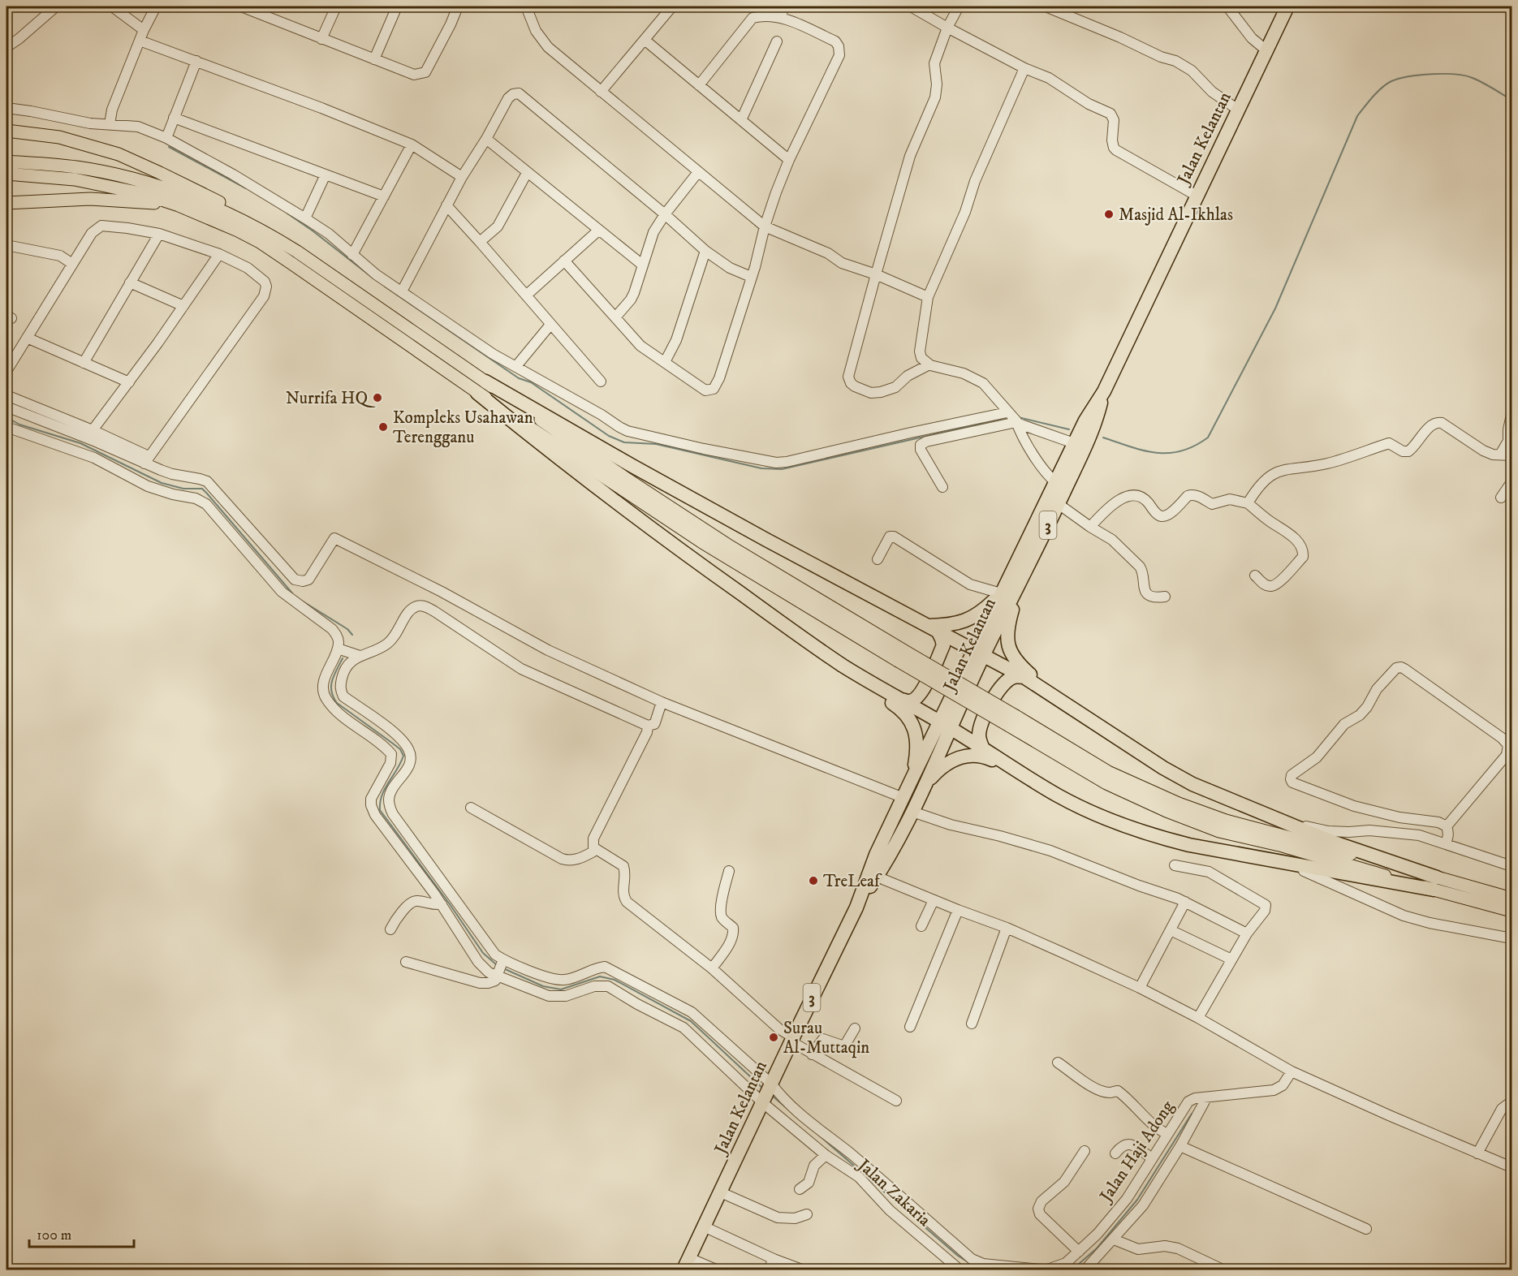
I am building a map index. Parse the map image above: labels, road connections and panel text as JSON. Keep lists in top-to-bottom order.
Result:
{
  "streets": {
    "highway": ["Jalan Kelantan", "3"],
    "street": ["Jalan Haji Adong", "Jalan Zakaria"]
  },
  "crossings": [
    ["Jalan Kelantan", "Jalan Zakaria"]
  ],
  "places": [
    "Masjid Al-Ikhlas",
    "Nurrifa HQ",
    "Kompleks Usahawan Terengganu",
    "TreLeaf",
    "Surau Al-Muttaqin"
  ],
  "scale_bar": "100 m"
}
